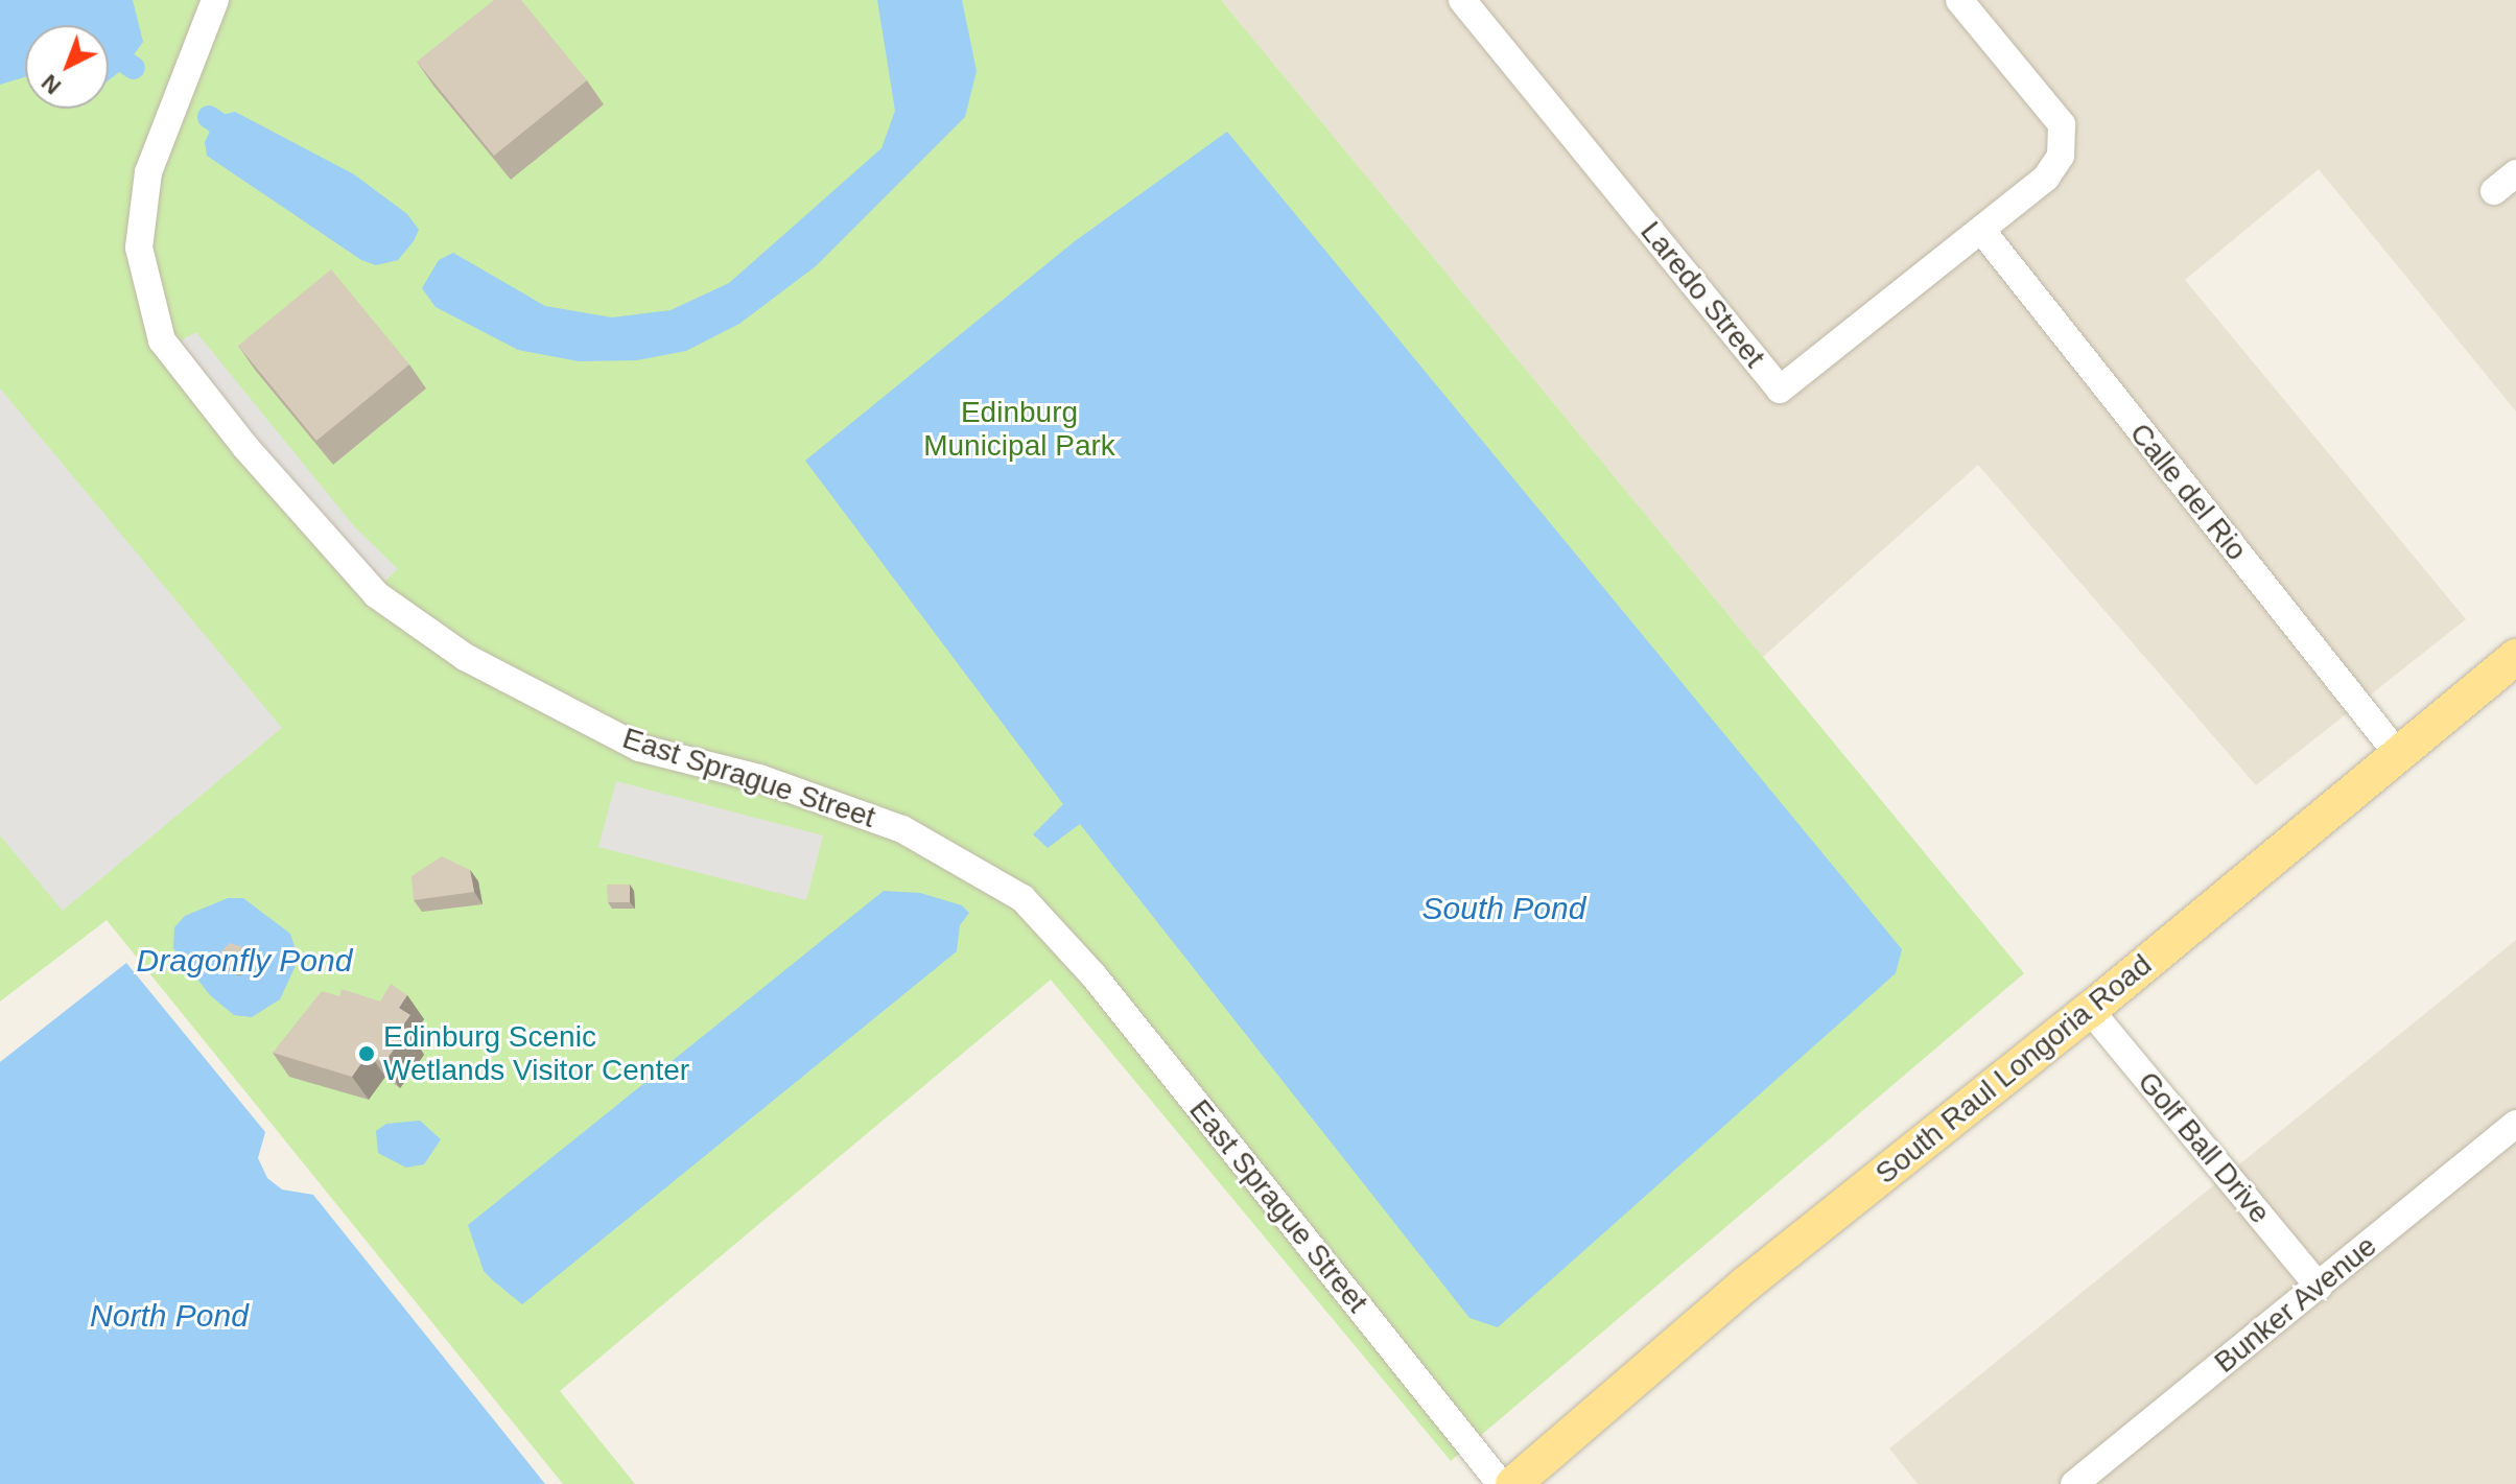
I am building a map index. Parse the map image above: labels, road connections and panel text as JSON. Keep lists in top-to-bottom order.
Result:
{
  "streets": {
    "main road": ["South Raul Longoria Road"],
    "street": [
      "Laredo Street",
      "Calle del Rio",
      "East Sprague Street",
      "Golf Ball Drive",
      "Bunker Avenue"
    ]
  },
  "crossings": [
    ["Laredo Street", "Calle del Rio"],
    ["Calle del Rio", "South Raul Longoria Road"],
    ["South Raul Longoria Road", "Golf Ball Drive"],
    ["Golf Ball Drive", "Bunker Avenue"]
  ],
  "water": ["South Pond", "Dragonfly Pond", "North Pond"],
  "parks": ["Edinburg Municipal Park"],
  "places": ["Edinburg Scenic Wetlands Visitor Center"],
  "north": "bottom left"
}
